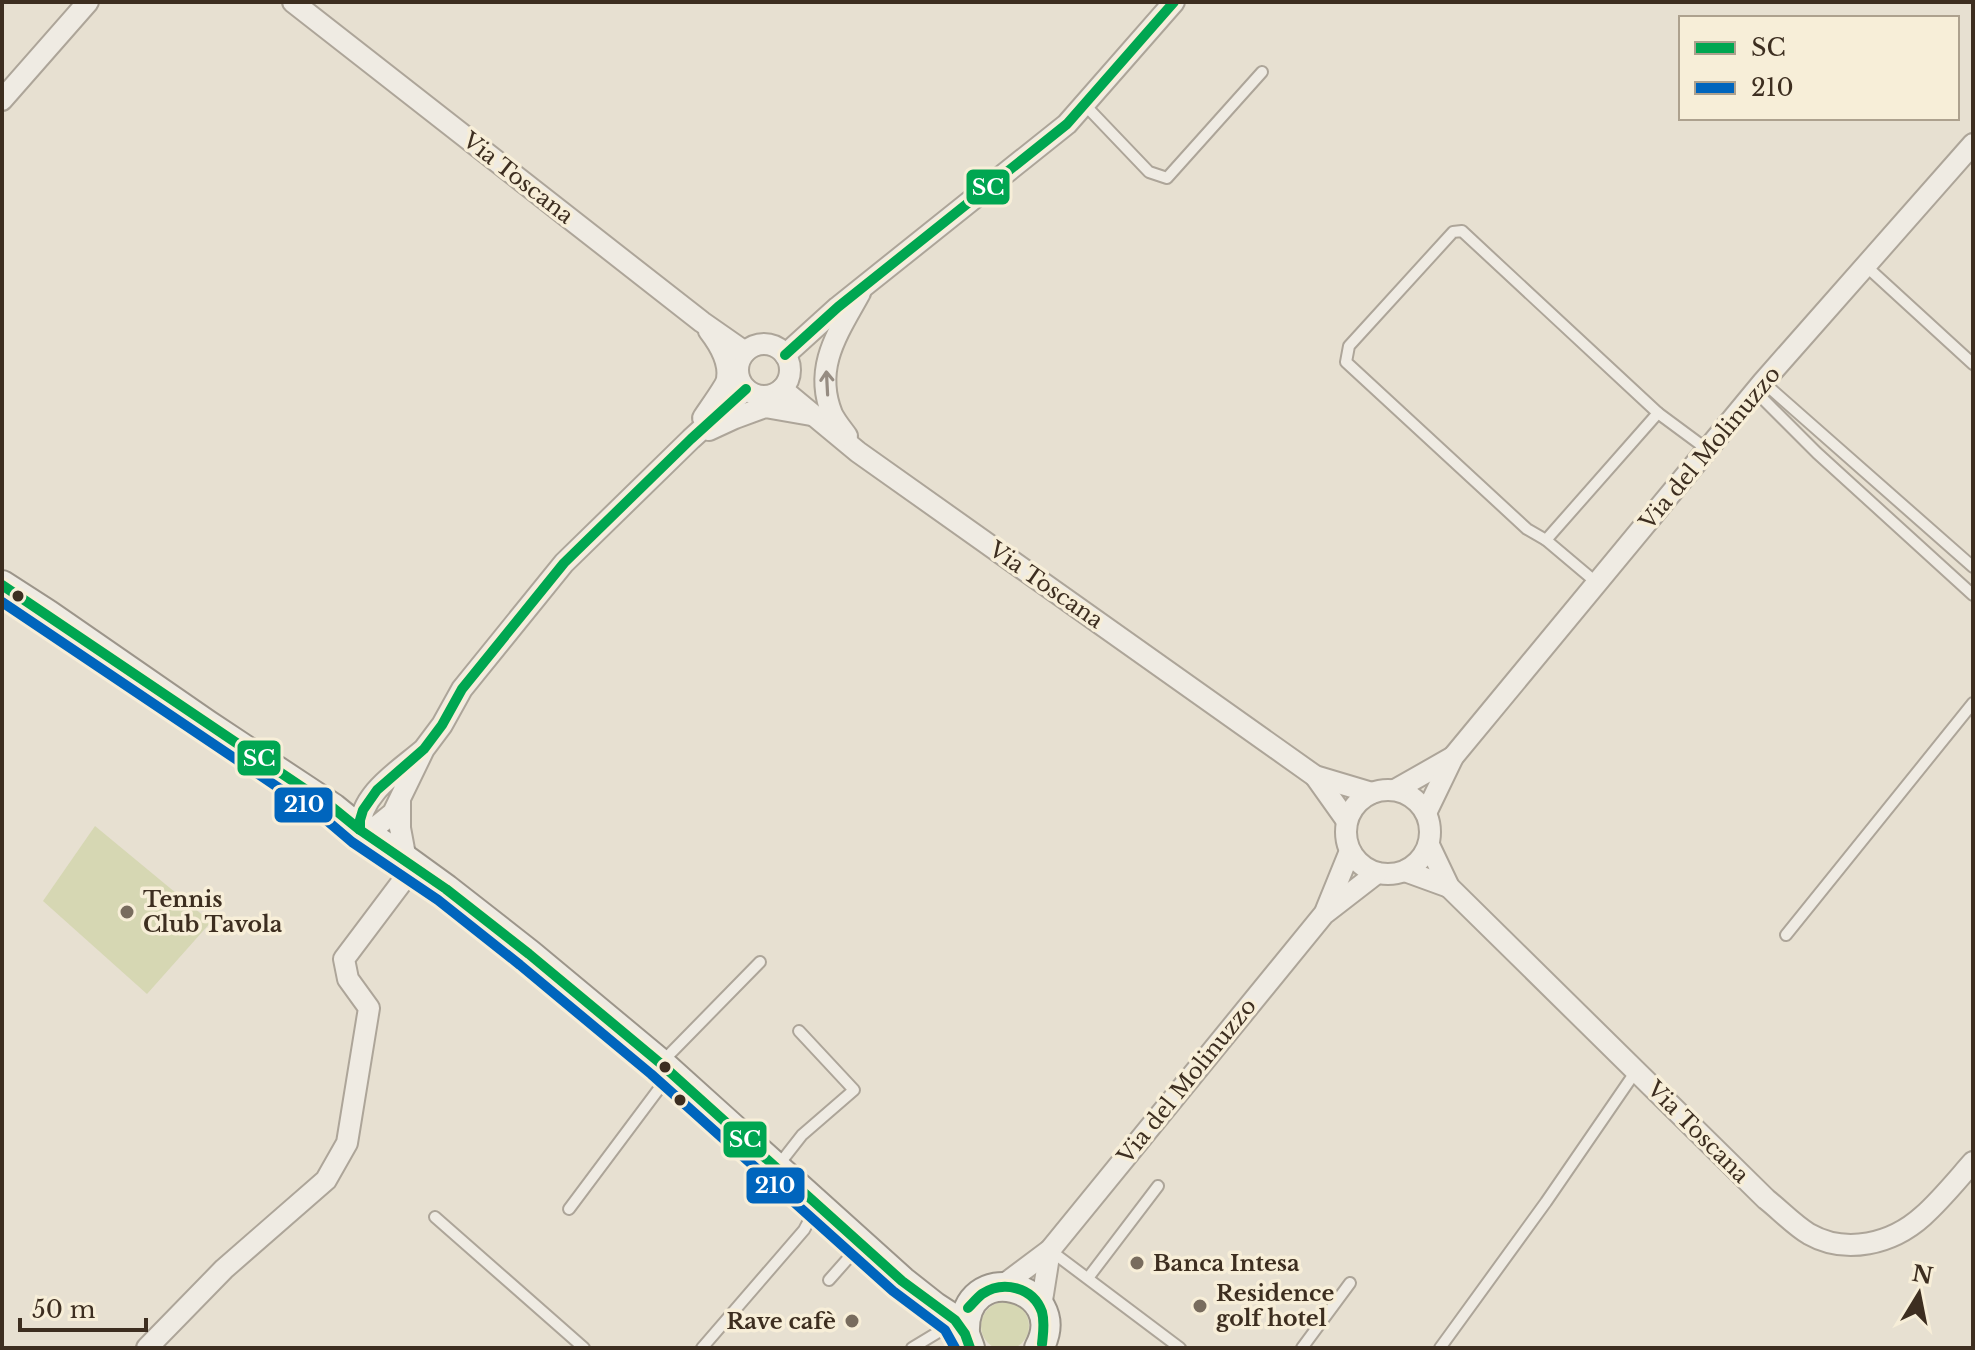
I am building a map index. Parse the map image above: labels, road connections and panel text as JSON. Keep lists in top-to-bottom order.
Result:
{
  "streets": {
    "street": ["Via Toscana", "Via del Molinuzzo"]
  },
  "crossings": [
    ["Via Toscana", "Via del Molinuzzo"]
  ],
  "places": [
    "Tennis Club Tavola",
    "Banca Intesa",
    "Residence golf hotel",
    "Rave cafè"
  ],
  "lines": ["transit line SC", "transit line 210"],
  "legend": ["SC", "210"],
  "scale_bar": "50 m",
  "north": "top"
}
